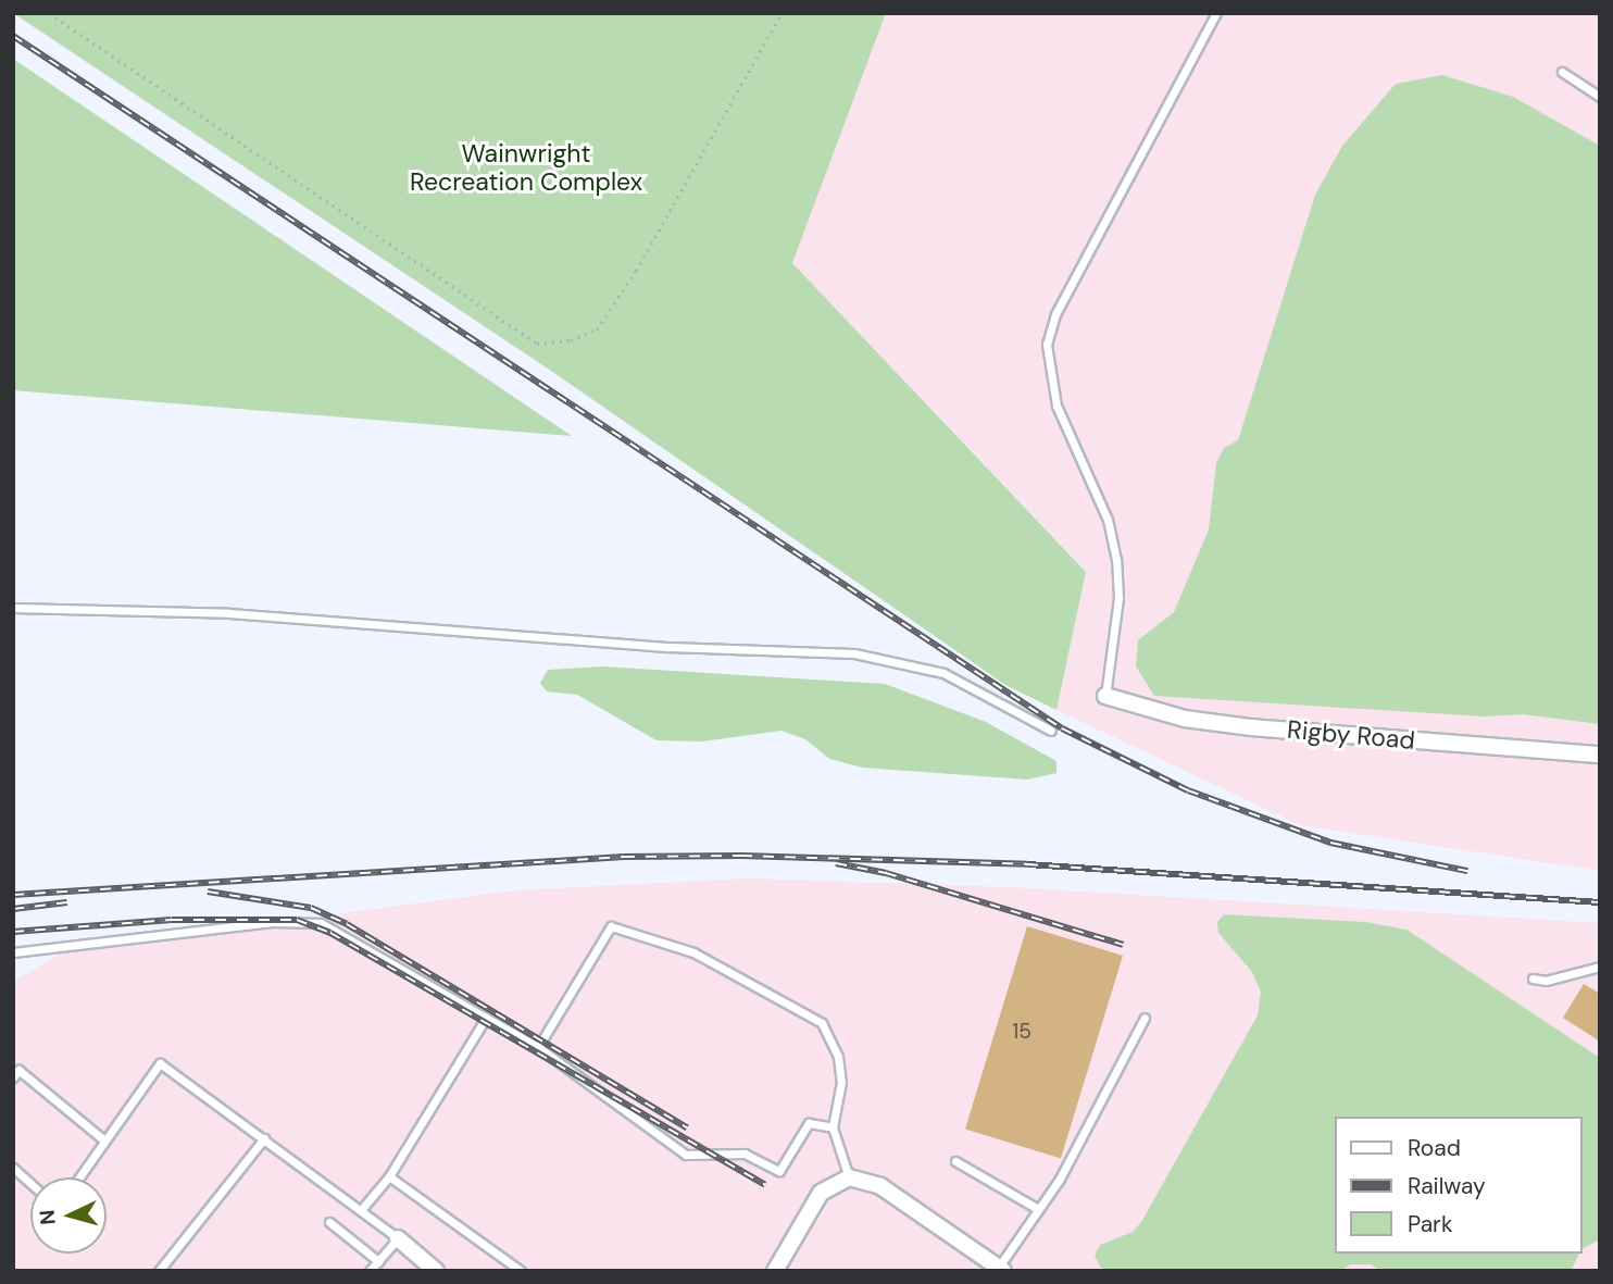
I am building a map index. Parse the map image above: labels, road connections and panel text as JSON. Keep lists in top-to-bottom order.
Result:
{
  "streets": {
    "street": ["Rigby Road"]
  },
  "parks": ["Wainwright Recreation Complex"],
  "house_numbers": ["15"],
  "legend": ["Road", "Railway", "Park"],
  "north": "left"
}
